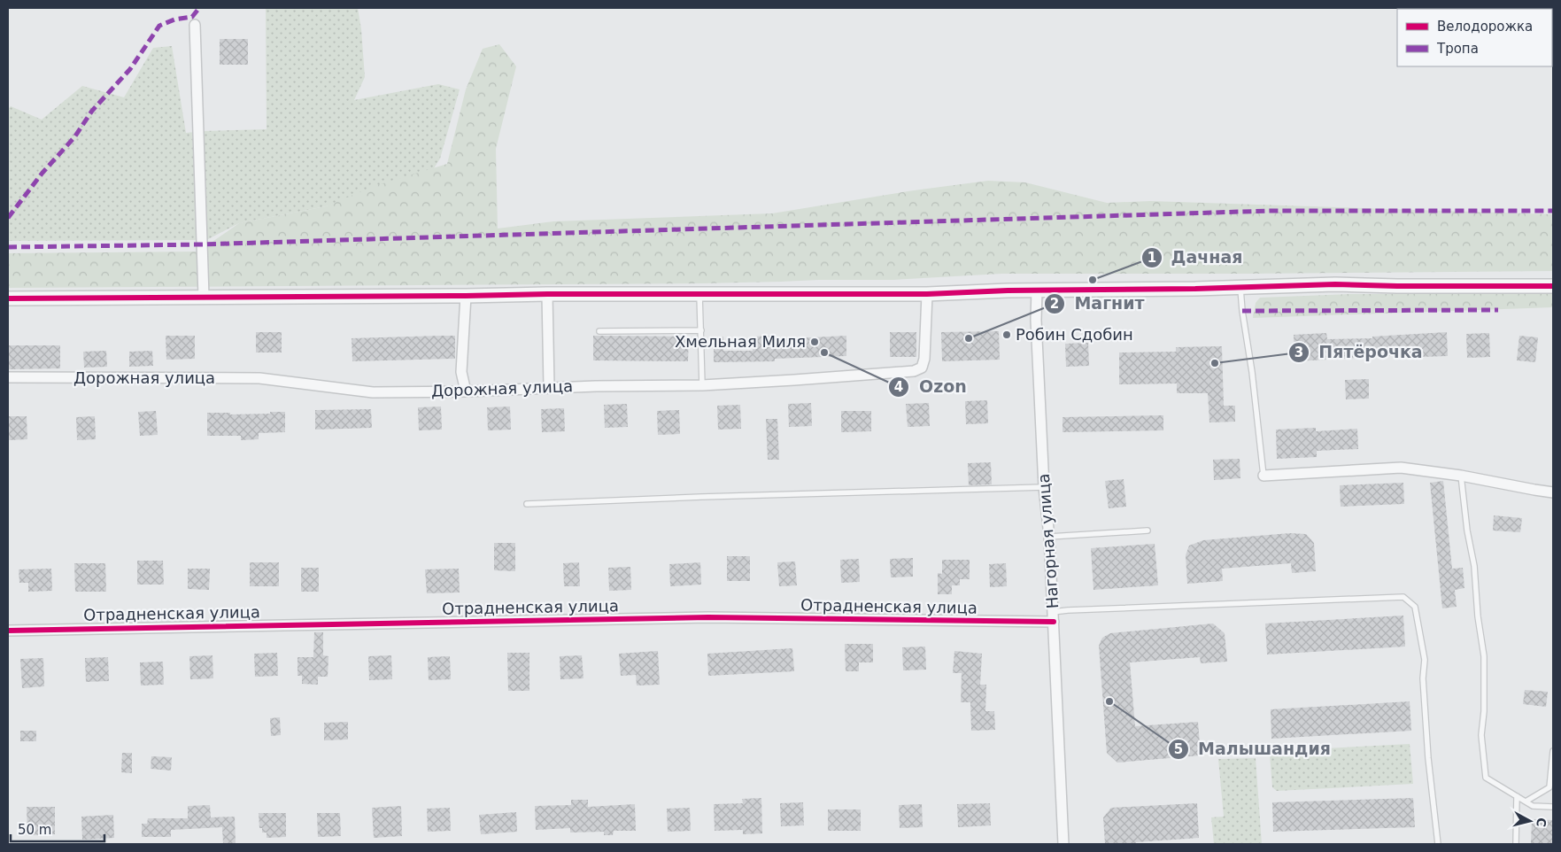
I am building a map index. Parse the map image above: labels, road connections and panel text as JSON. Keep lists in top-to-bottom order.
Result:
{
  "streets": {
    "street": ["Дорожная улица", "Нагорная улица", "Отрадненская улица"]
  },
  "crossings": [
    ["Нагорная улица", "Отрадненская улица"]
  ],
  "places": [
    "Дачная",
    "Робин Сдобин",
    "Магнит",
    "Хмельная Миля",
    "Ozon",
    "Пятёрочка",
    "Малышандия"
  ],
  "legend": ["Велодорожка", "Тропа"],
  "scale_bar": "50 m",
  "north": "right"
}
